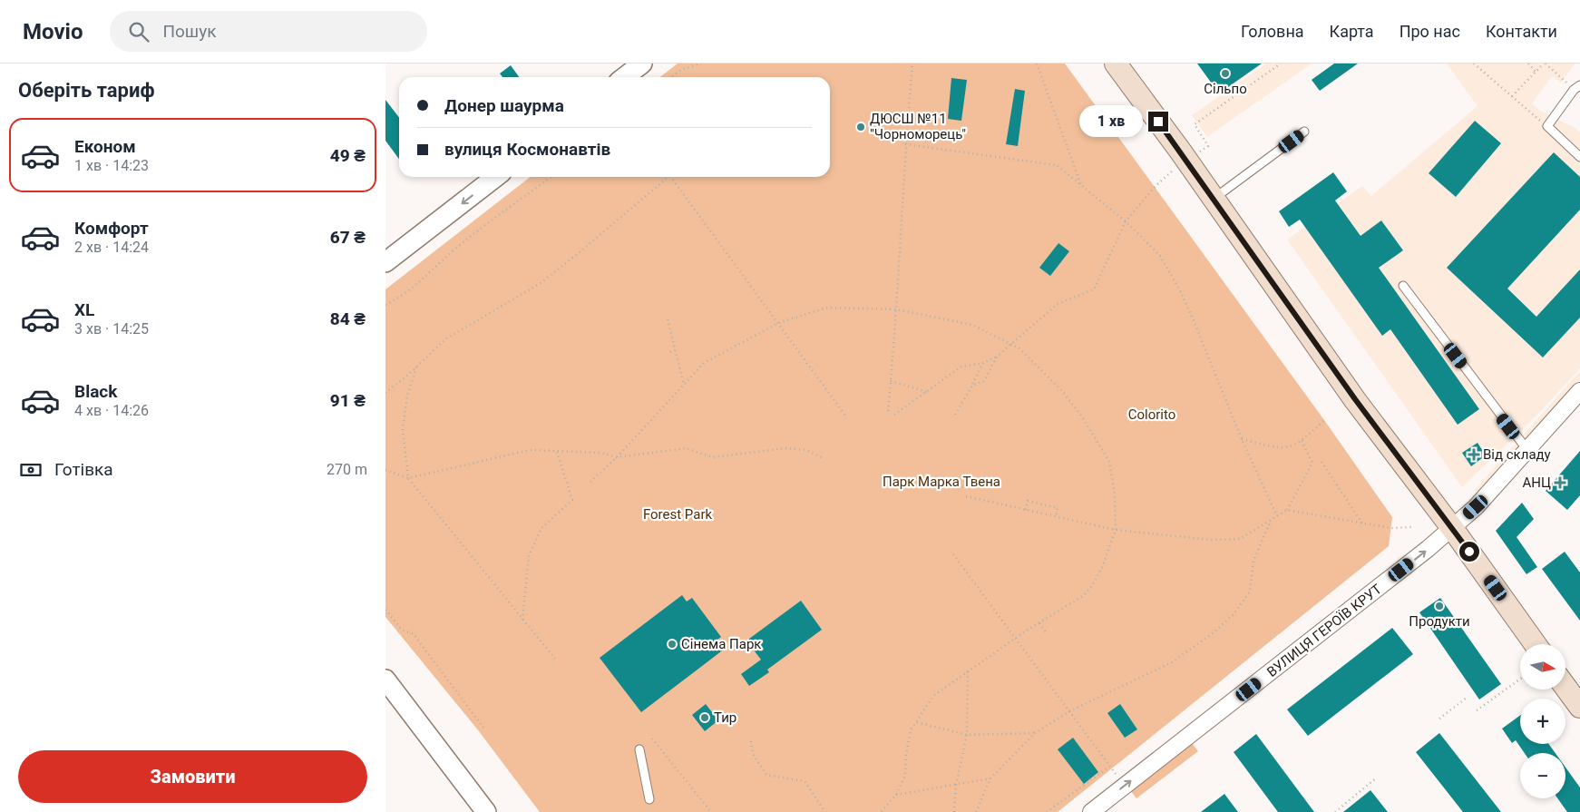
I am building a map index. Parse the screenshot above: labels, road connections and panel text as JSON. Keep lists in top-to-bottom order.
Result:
{
  "streets": {
    "street": ["ВУЛИЦЯ ГЕРОЇВ КРУТ"]
  },
  "one_way": ["ВУЛИЦЯ ГЕРОЇВ КРУТ"],
  "parks": ["Colorito", "Парк Марка Твена", "Forest Park"],
  "places": {
    "other": [
      "Сільпо",
      "ДЮСШ №11 \"Чорноморець\"",
      "Продукти",
      "Сінема Парк",
      "Тир"
    ],
    "health": ["Від складу", "АНЦ"]
  },
  "north": "right",
  "page": {
    "header": "Movio",
    "search": "Пошук",
    "nav": [
      "Головна",
      "Карта",
      "Про нас",
      "Контакти"
    ],
    "heading": "Оберіть тариф",
    "banner": ["Донер шаурма", "вулиця Космонавтів"],
    "bubble": "1 хв",
    "list": [
      {
        "name": "Економ",
        "note": "1 хв · 14:23",
        "value": "49 ₴"
      },
      {
        "name": "Комфорт",
        "note": "2 хв · 14:24",
        "value": "67 ₴"
      },
      {
        "name": "XL",
        "note": "3 хв · 14:25",
        "value": "84 ₴"
      },
      {
        "name": "Black",
        "note": "4 хв · 14:26",
        "value": "91 ₴"
      }
    ],
    "pay": ["Готівка", "270 m"],
    "map_buttons": ["+", "−"],
    "buttons": "Замовити"
  }
}
